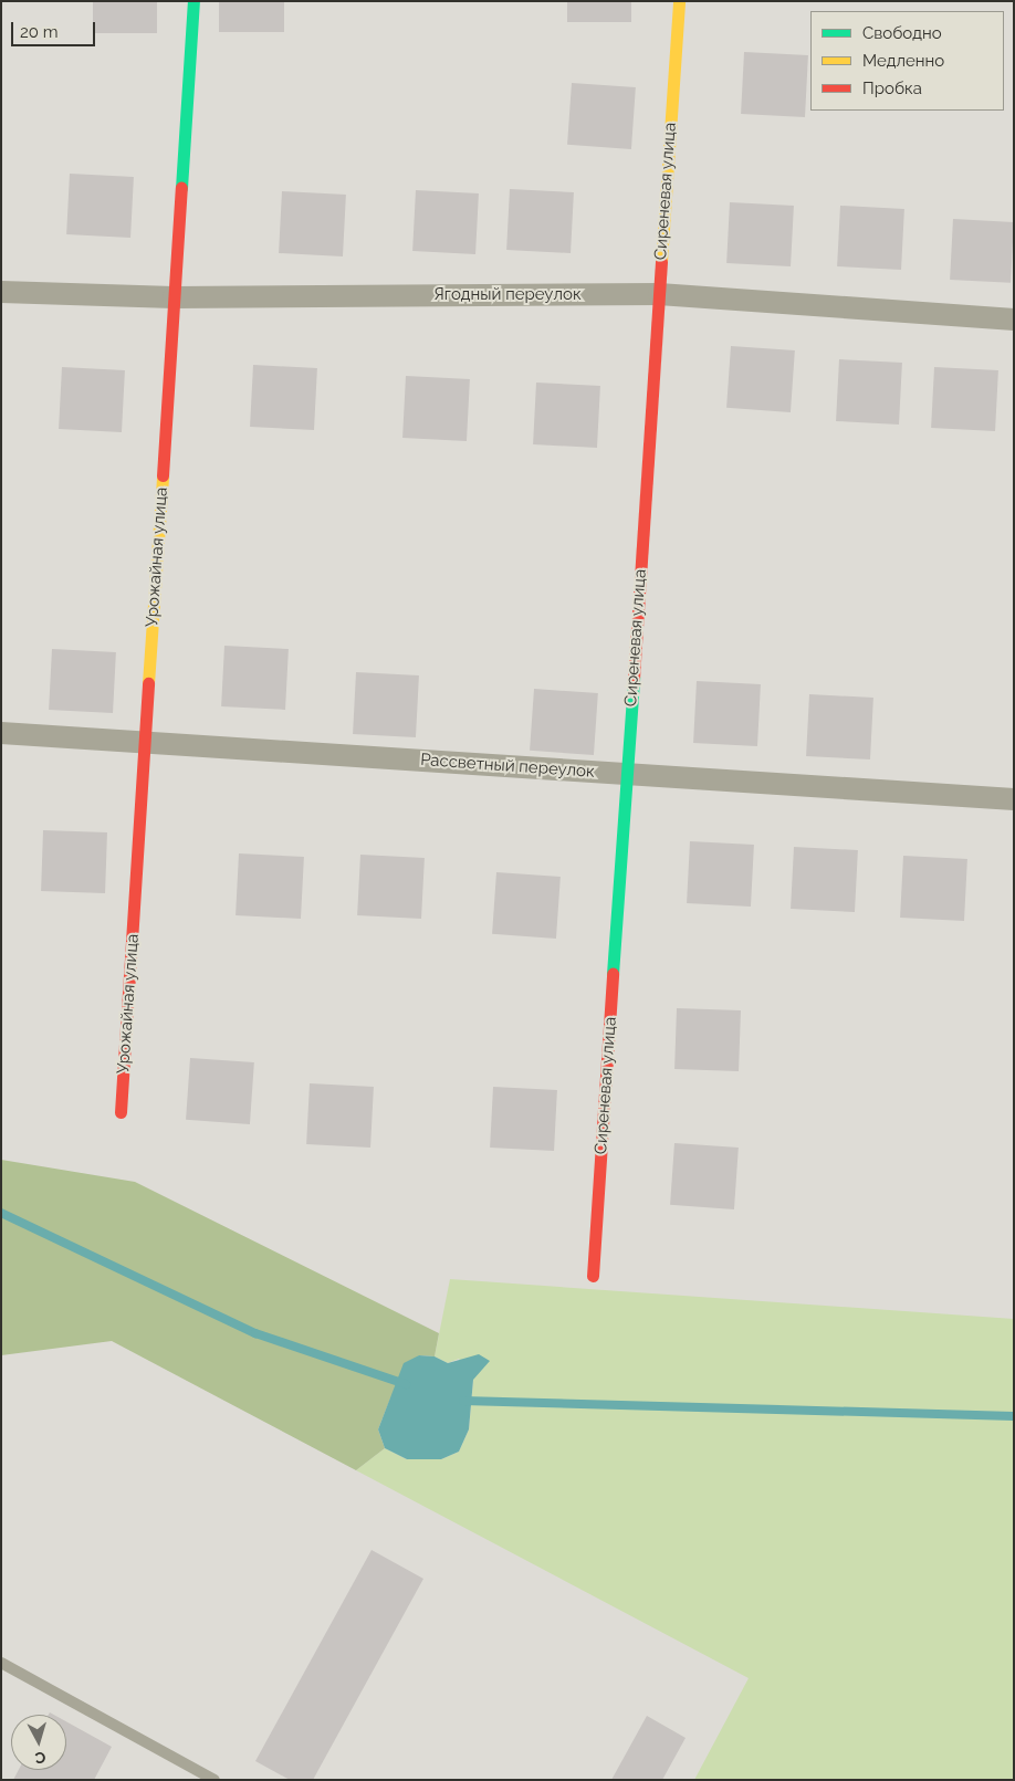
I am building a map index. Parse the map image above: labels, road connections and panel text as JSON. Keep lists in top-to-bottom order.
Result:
{
  "streets": {
    "street": [
      "Сиреневая улица",
      "Ягодный переулок",
      "Урожайная улица",
      "Рассветный переулок"
    ]
  },
  "crossings": [
    ["Сиреневая улица", "Ягодный переулок"],
    ["Сиреневая улица", "Рассветный переулок"],
    ["Ягодный переулок", "Урожайная улица"],
    ["Урожайная улица", "Рассветный переулок"]
  ],
  "legend": ["Свободно", "Медленно", "Пробка"],
  "scale_bar": "20 m",
  "north": "bottom"
}
